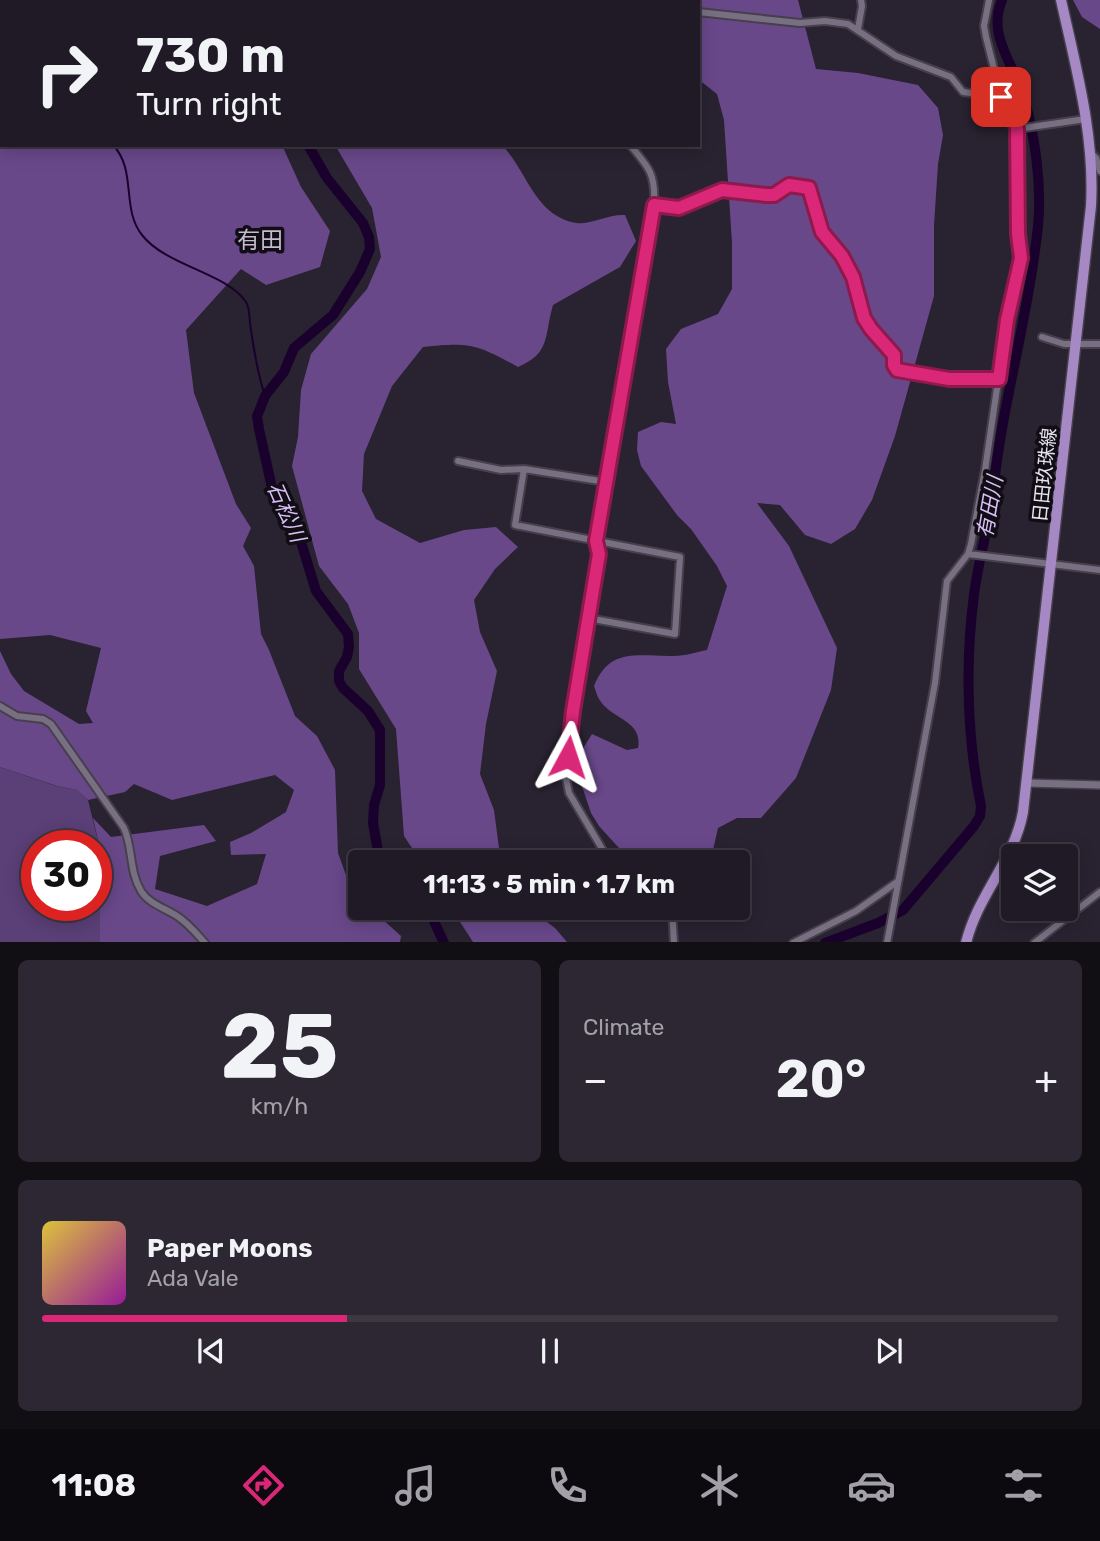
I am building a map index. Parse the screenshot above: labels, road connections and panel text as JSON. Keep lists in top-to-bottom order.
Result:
{
  "streets": {
    "main road": ["日田玖珠線"]
  },
  "districts": ["有田"],
  "water": ["有田川", "石松川"],
  "page": {
    "turn": ["730 m", "Turn right"],
    "limit": "30",
    "trip": "11:13 · 5 min · 1.7 km",
    "tile": [
      ["25", "km/h"],
      "Climate"
    ],
    "heat": ["−", "20°", "+"],
    "song": ["Paper Moons", "Ada Vale"],
    "tabs": "11:08"
  }
}
